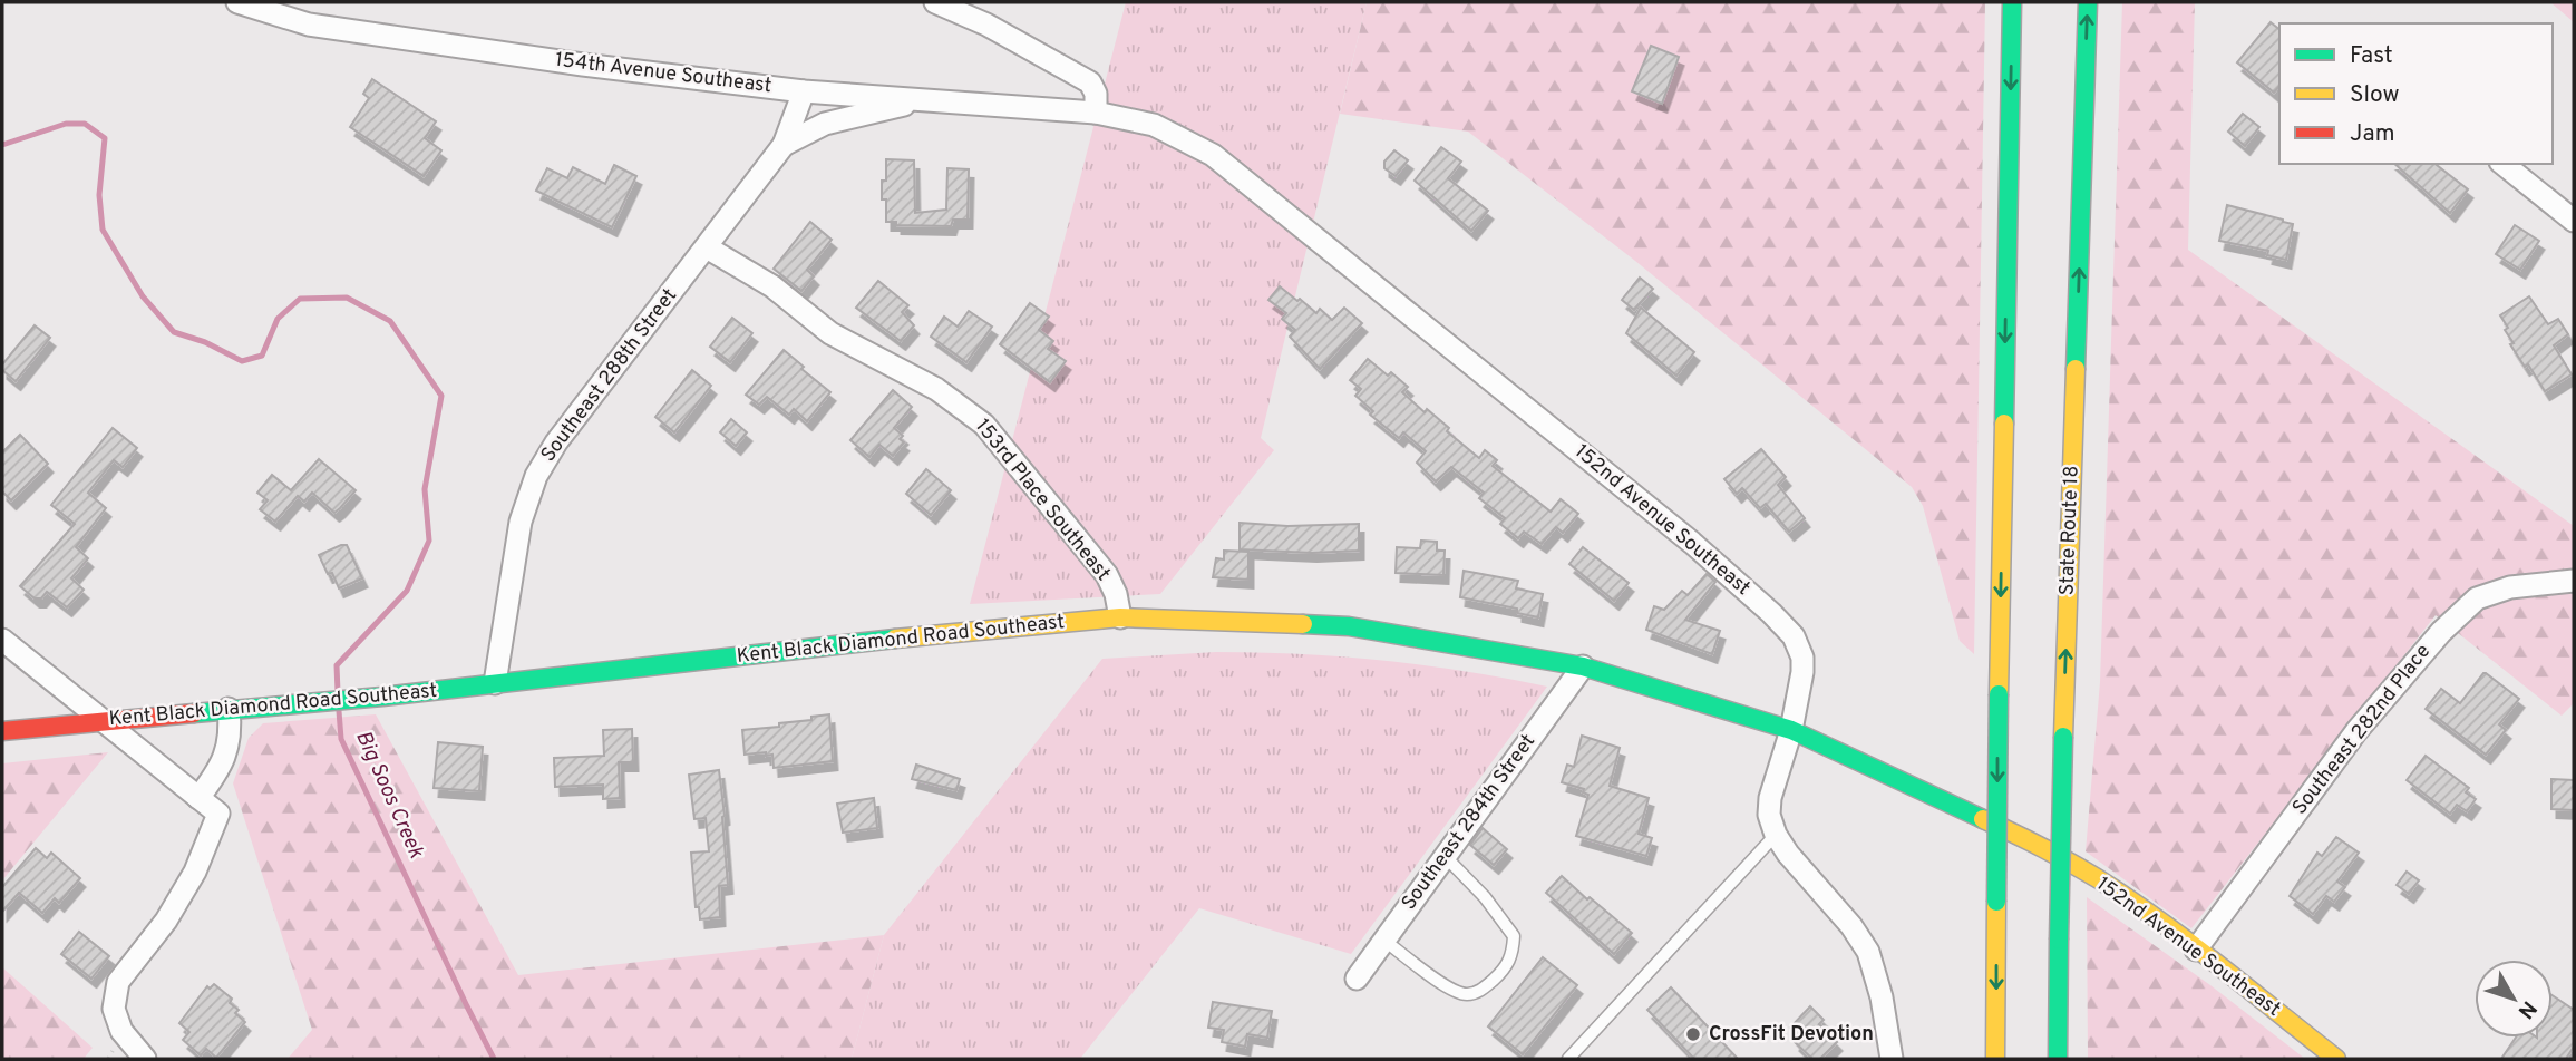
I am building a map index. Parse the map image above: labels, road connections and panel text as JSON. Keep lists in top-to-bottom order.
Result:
{
  "streets": {
    "main road": ["152nd Avenue Southeast", "State Route 18", "Kent Black Diamond Road Southeast"],
    "street": [
      "154th Avenue Southeast",
      "Southeast 288th Street",
      "153rd Place Southeast",
      "Southeast 282nd Place",
      "Southeast 284th Street"
    ]
  },
  "crossings": [
    ["154th Avenue Southeast", "Southeast 288th Street"],
    ["154th Avenue Southeast", "152nd Avenue Southeast"],
    ["Southeast 288th Street", "153rd Place Southeast"],
    ["Southeast 288th Street", "Kent Black Diamond Road Southeast"],
    ["153rd Place Southeast", "Kent Black Diamond Road Southeast"],
    ["152nd Avenue Southeast", "Kent Black Diamond Road Southeast"],
    ["152nd Avenue Southeast", "Southeast 282nd Place"],
    ["Kent Black Diamond Road Southeast", "Southeast 284th Street"]
  ],
  "water": ["Big Soos Creek"],
  "places": ["CrossFit Devotion"],
  "legend": ["Fast", "Slow", "Jam"],
  "north": "bottom right"
}
